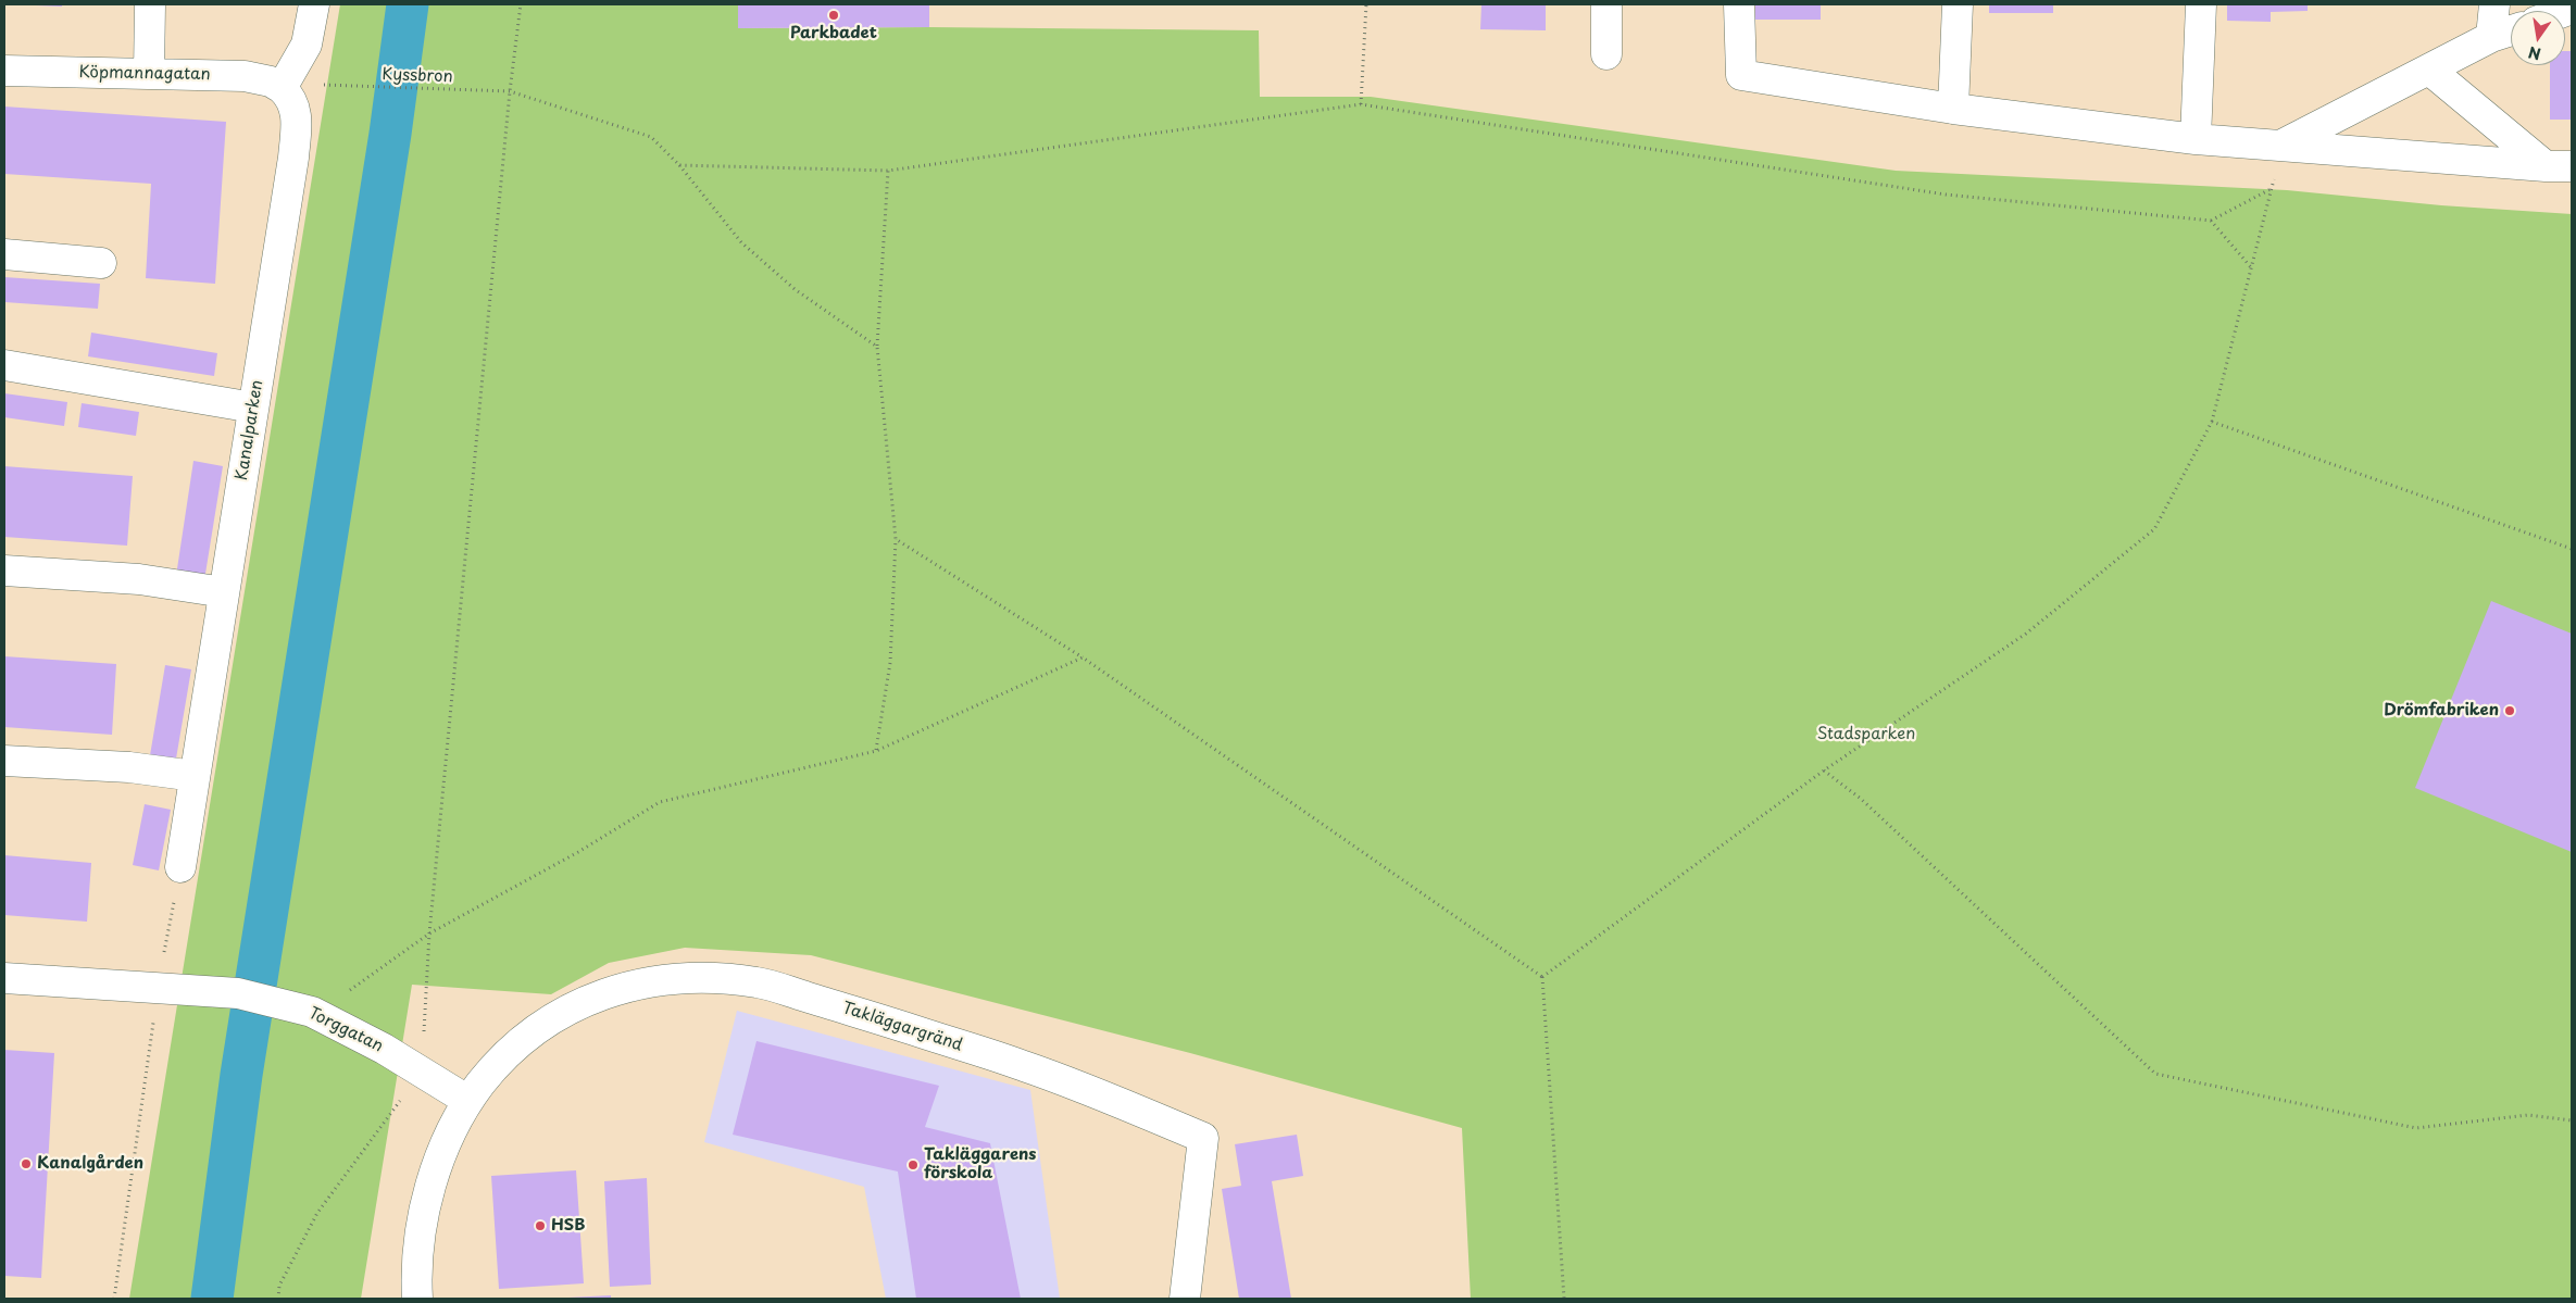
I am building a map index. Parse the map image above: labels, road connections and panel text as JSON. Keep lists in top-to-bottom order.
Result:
{
  "streets": {
    "street": [
      "Köpmannagatan",
      "Kanalparken",
      "Takläggargränd",
      "Torggatan"
    ],
    "path": ["Kyssbron"]
  },
  "crossings": [
    ["Köpmannagatan", "Kanalparken"],
    ["Takläggargränd", "Torggatan"]
  ],
  "parks": ["Stadsparken"],
  "places": [
    "Parkbadet",
    "Drömfabriken",
    "Kanalgården",
    "Takläggarens förskola",
    "HSB"
  ],
  "north": "bottom"
}
